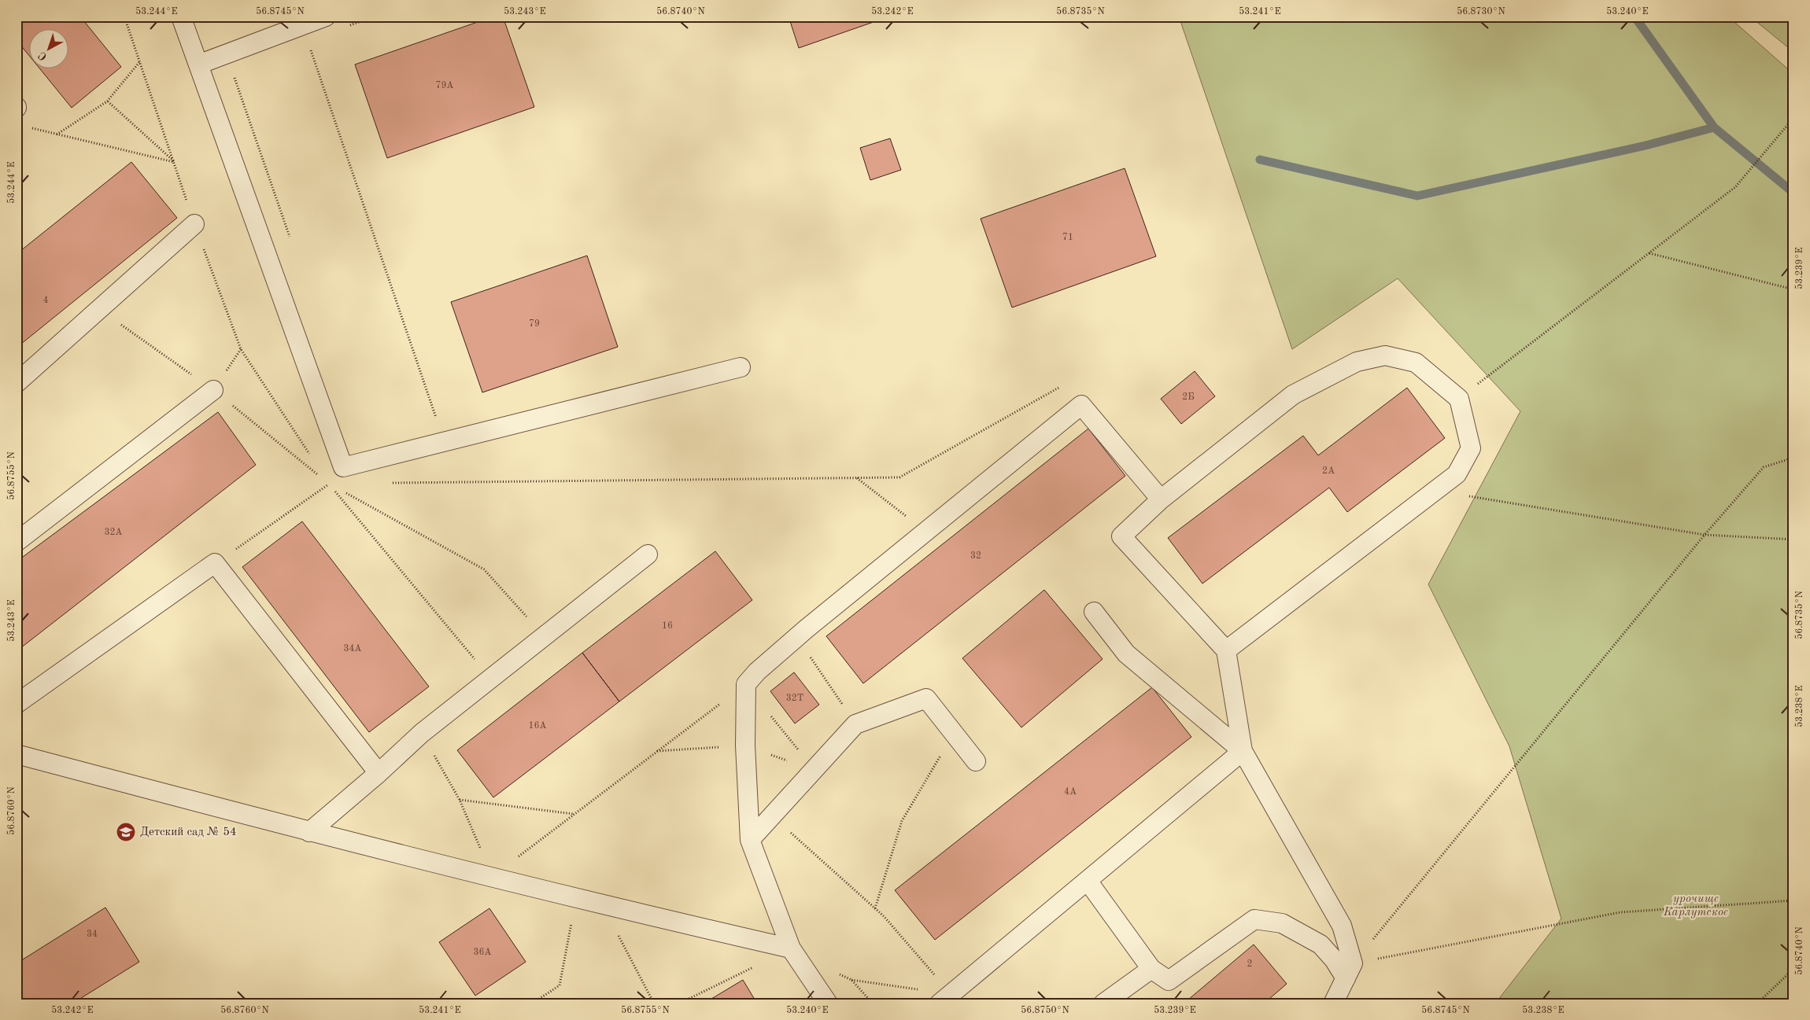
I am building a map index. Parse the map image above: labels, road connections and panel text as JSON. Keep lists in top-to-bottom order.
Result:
{
  "parks": ["урочище Карлутское"],
  "places": {
    "school or university": ["Детский сад № 54"]
  },
  "house_numbers": [
    "79А",
    "71",
    "4",
    "79",
    "2Б",
    "2А",
    "32А",
    "32",
    "16",
    "34А",
    "32Т",
    "16А",
    "4А",
    "34",
    "36А",
    "2"
  ],
  "north": "bottom left",
  "coordinates": [
    "53.244°E",
    "56.8745°N",
    "53.243°E",
    "56.8740°N",
    "53.242°E",
    "56.8735°N",
    "53.241°E",
    "56.8730°N",
    "53.240°E",
    "53.239°E",
    "56.8755°N",
    "53.238°E",
    "56.8760°N",
    "56.8750°N"
  ]
}
